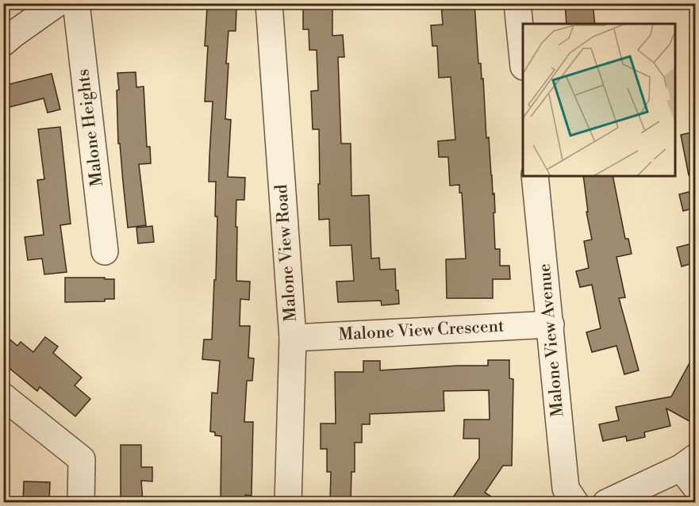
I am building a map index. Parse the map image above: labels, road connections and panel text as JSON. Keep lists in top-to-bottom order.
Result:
{
  "streets": {
    "street": [
      "Malone Heights",
      "Malone View Road",
      "Malone View Crescent",
      "Malone View Avenue"
    ]
  },
  "crossings": [
    ["Malone View Road", "Malone View Crescent"],
    ["Malone View Crescent", "Malone View Avenue"]
  ]
}
